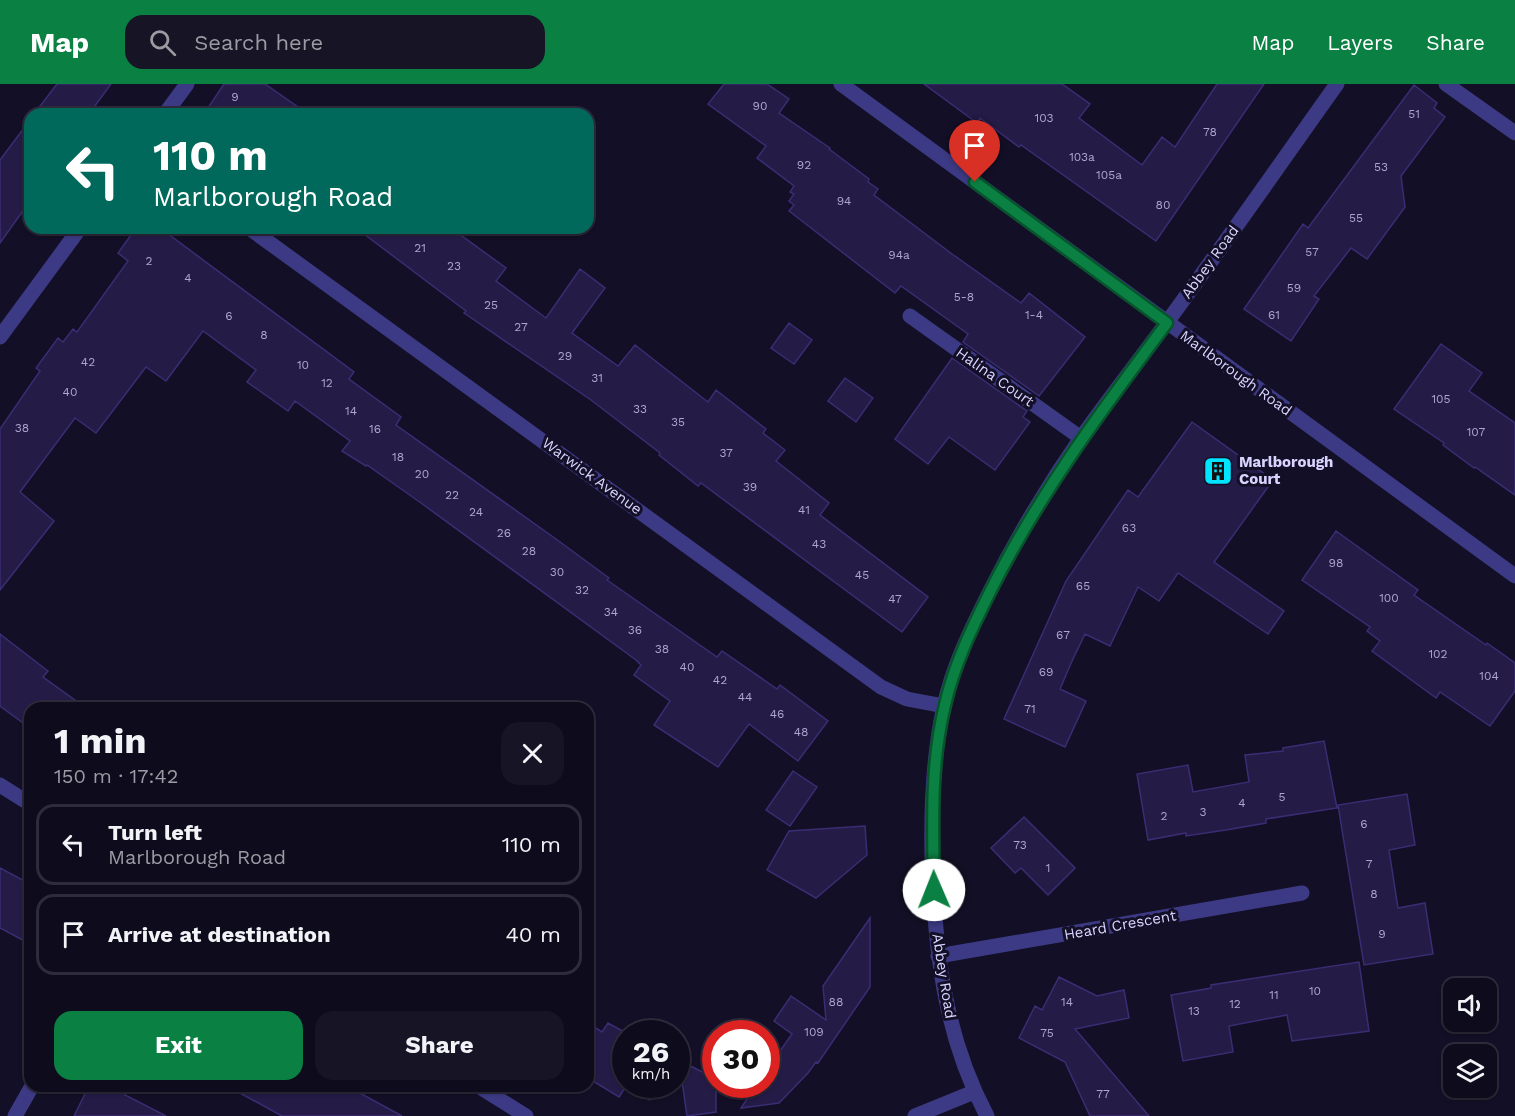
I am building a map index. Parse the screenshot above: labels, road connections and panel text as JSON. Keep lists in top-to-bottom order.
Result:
{
  "streets": {
    "street": [
      "Abbey Road",
      "Marlborough Road",
      "Halina Court",
      "Warwick Avenue",
      "Heard Crescent"
    ]
  },
  "crossings": [
    ["Abbey Road", "Marlborough Road"],
    ["Abbey Road", "Halina Court"],
    ["Abbey Road", "Warwick Avenue"],
    ["Abbey Road", "Heard Crescent"]
  ],
  "places": {
    "building": ["Marlborough Court"]
  },
  "house_numbers": [
    "9",
    "90",
    "51",
    "103",
    "78",
    "103a",
    "92",
    "53",
    "105a",
    "94",
    "80",
    "55",
    "21",
    "57",
    "94a",
    "2",
    "23",
    "4",
    "59",
    "5-8",
    "25",
    "1-4",
    "61",
    "6",
    "27",
    "8",
    "29",
    "42",
    "10",
    "31",
    "12",
    "40",
    "105",
    "33",
    "14",
    "35",
    "38",
    "16",
    "107",
    "37",
    "18",
    "20",
    "39",
    "22",
    "41",
    "24",
    "63",
    "26",
    "43",
    "28",
    "98",
    "30",
    "45",
    "65",
    "32",
    "100",
    "47",
    "34",
    "36",
    "67",
    "38",
    "102",
    "40",
    "69",
    "104",
    "42",
    "44",
    "71",
    "46",
    "48",
    "5",
    "4",
    "3",
    "2",
    "6",
    "73",
    "7",
    "1",
    "8",
    "9",
    "10",
    "11",
    "88",
    "14",
    "12",
    "13",
    "109",
    "75",
    "77"
  ],
  "page": {
    "header": "Map",
    "search": "Search here",
    "nav": ["Map", "Layers", "Share"],
    "turn": ["110 m", "Marlborough Road"],
    "heading": ["1 min", "150 m · 17:42"],
    "list": [
      {
        "name": "Turn left",
        "note": "Marlborough Road",
        "value": "110 m"
      },
      {
        "name": "Arrive at destination",
        "value": "40 m"
      }
    ],
    "buttons": ["Exit", "Share"],
    "speed": "26 km/h",
    "limit": "30"
  }
}
